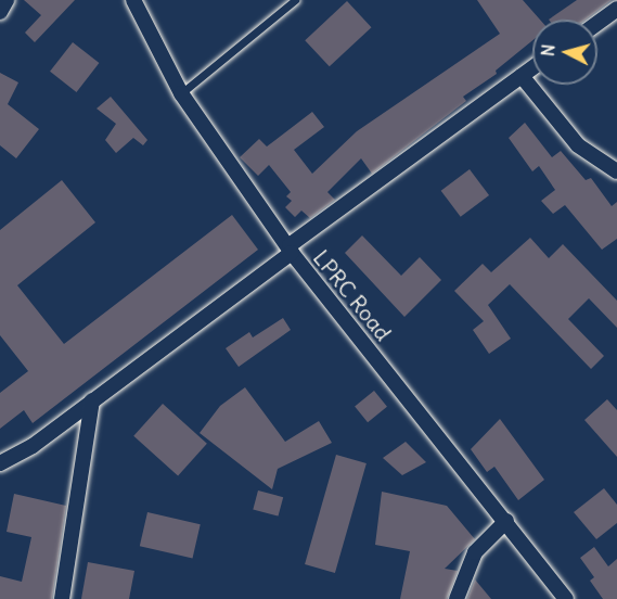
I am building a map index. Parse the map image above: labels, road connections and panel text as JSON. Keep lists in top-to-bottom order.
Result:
{
  "streets": {
    "street": ["LPRC Road"]
  },
  "north": "left"
}
